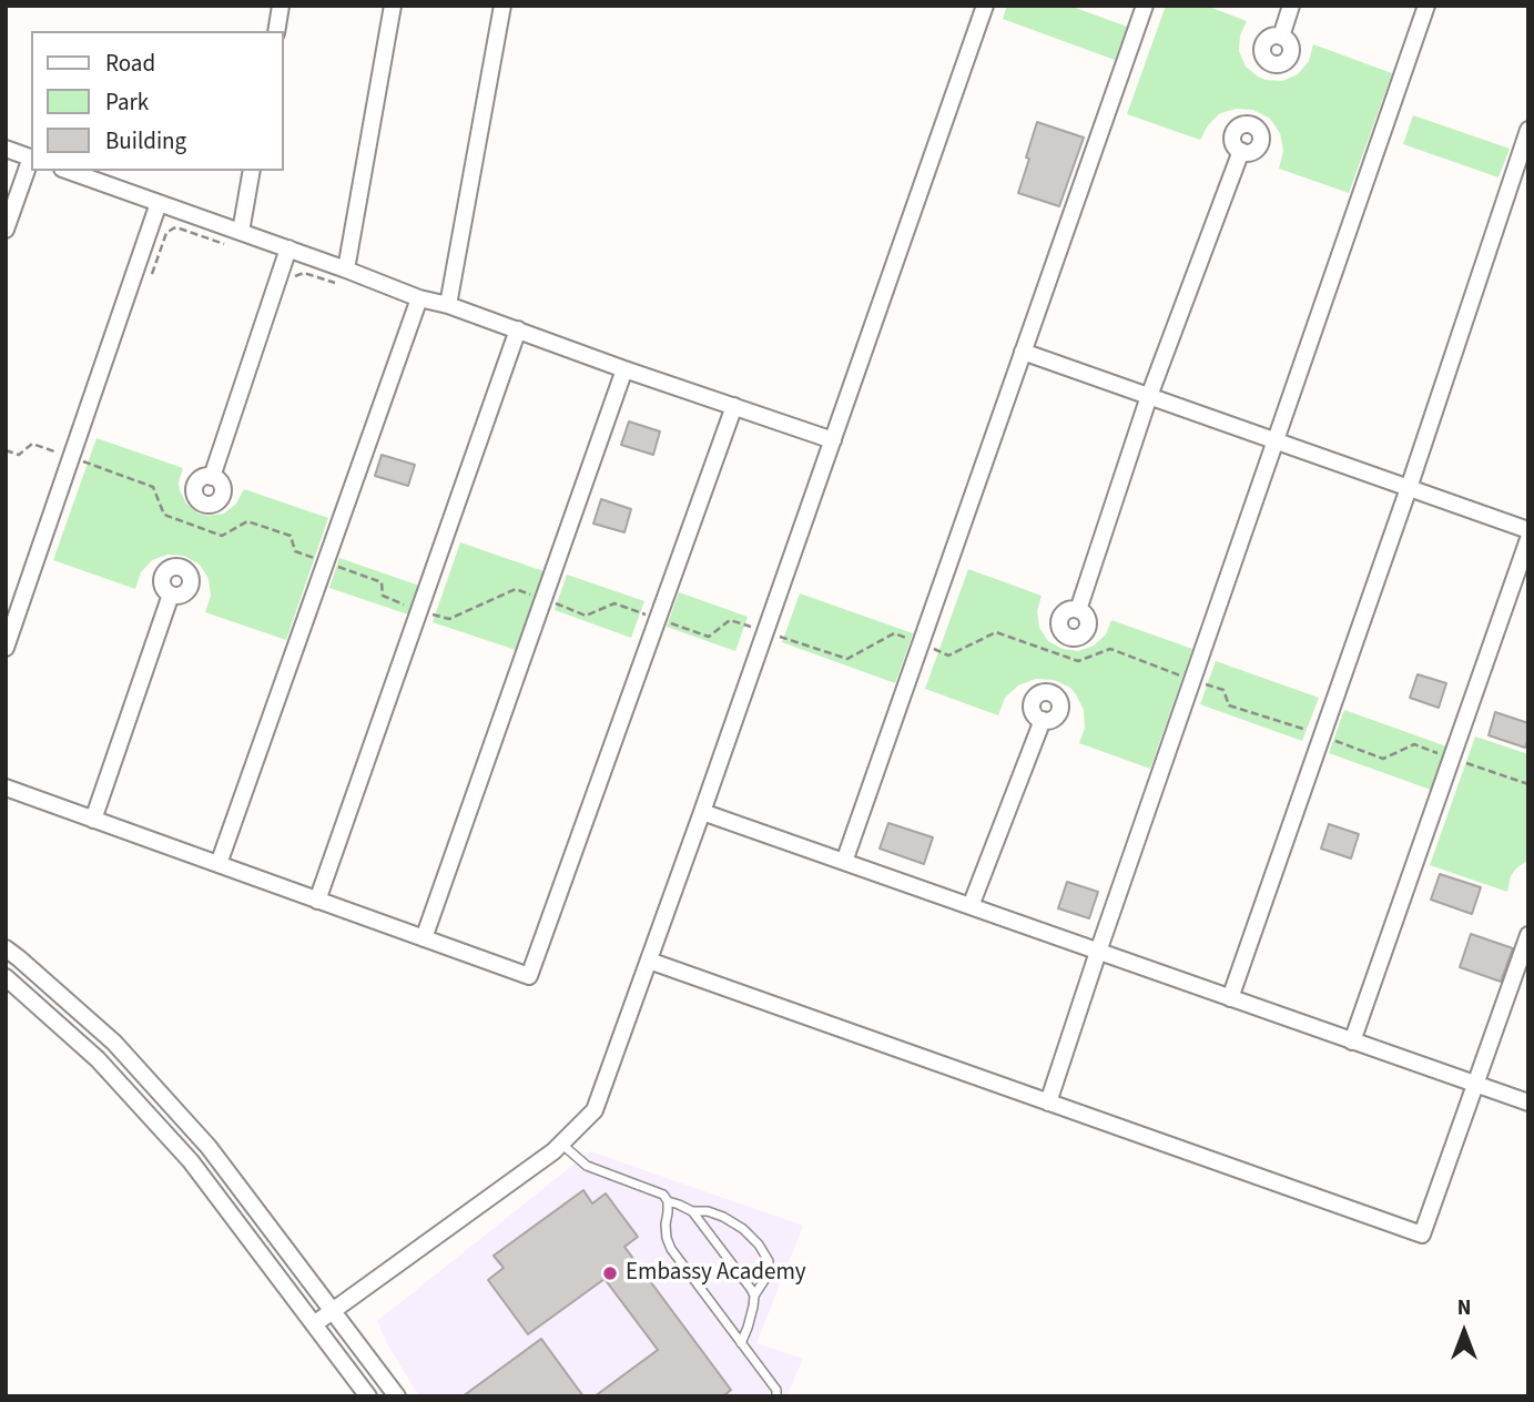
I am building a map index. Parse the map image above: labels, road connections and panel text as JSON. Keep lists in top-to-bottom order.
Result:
{
  "places": ["Embassy Academy"],
  "legend": ["Road", "Park", "Building"],
  "north": "top"
}
